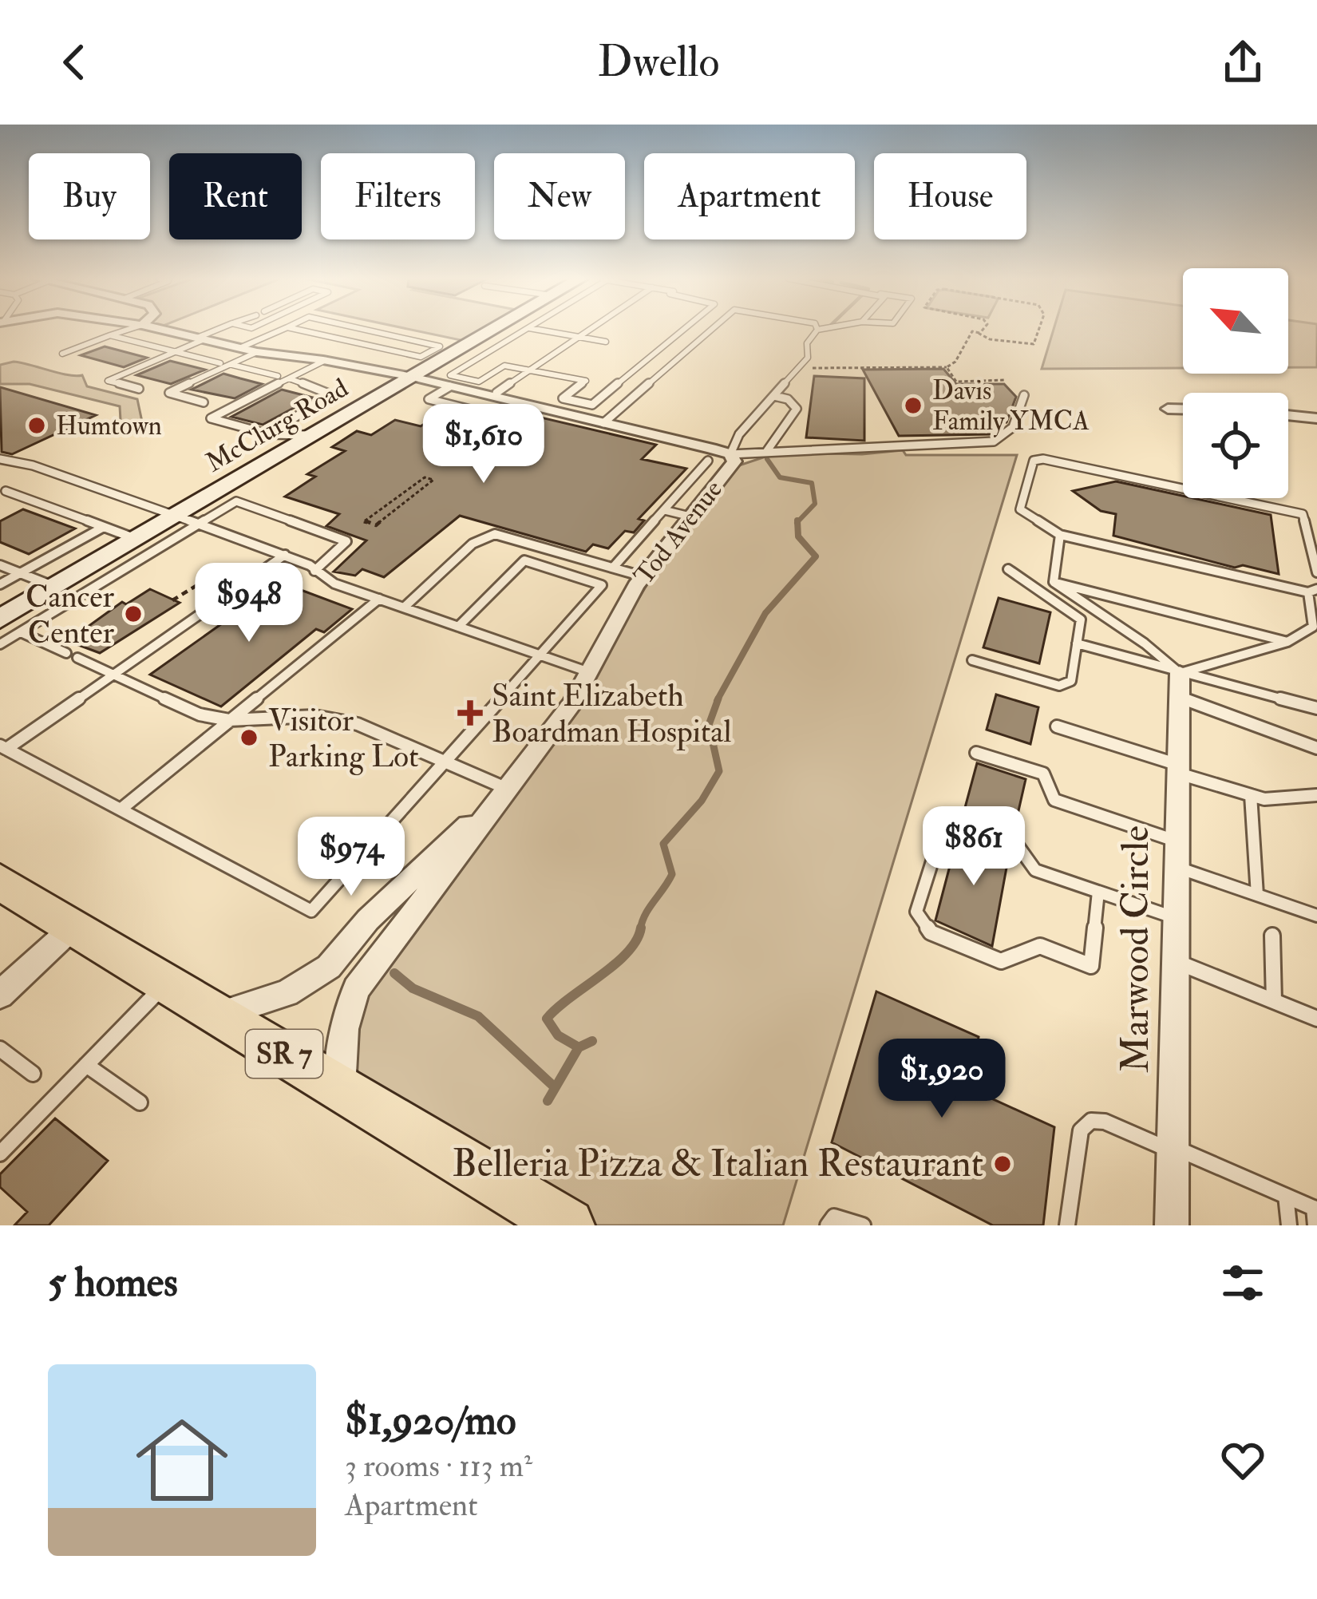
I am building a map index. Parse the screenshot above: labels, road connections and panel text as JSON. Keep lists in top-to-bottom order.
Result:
{
  "streets": {
    "main road": ["SR 7"],
    "street": ["McClurg Road", "Tod Avenue", "Marwood Circle"]
  },
  "crossings": [
    ["McClurg Road", "Tod Avenue"],
    ["Tod Avenue", "SR 7"]
  ],
  "places": {
    "other": [
      "Davis Family YMCA",
      "Humtown",
      "Cancer Center",
      "Visitor Parking Lot",
      "Belleria Pizza & Italian Restaurant"
    ],
    "health": ["Saint Elizabeth Boardman Hospital"]
  },
  "north": "top left",
  "page": {
    "header": "Dwello",
    "chip": [
      "Buy",
      "Rent",
      "Filters",
      "New",
      "Apartment",
      "House"
    ],
    "price": [
      "$1,610",
      "$948",
      "$861",
      "$974",
      "$1,920"
    ],
    "heading": "5 homes",
    "list": [
      {
        "name": "$1,920/mo",
        "note": "3 rooms · 113 m² · Apartment"
      }
    ]
  }
}
